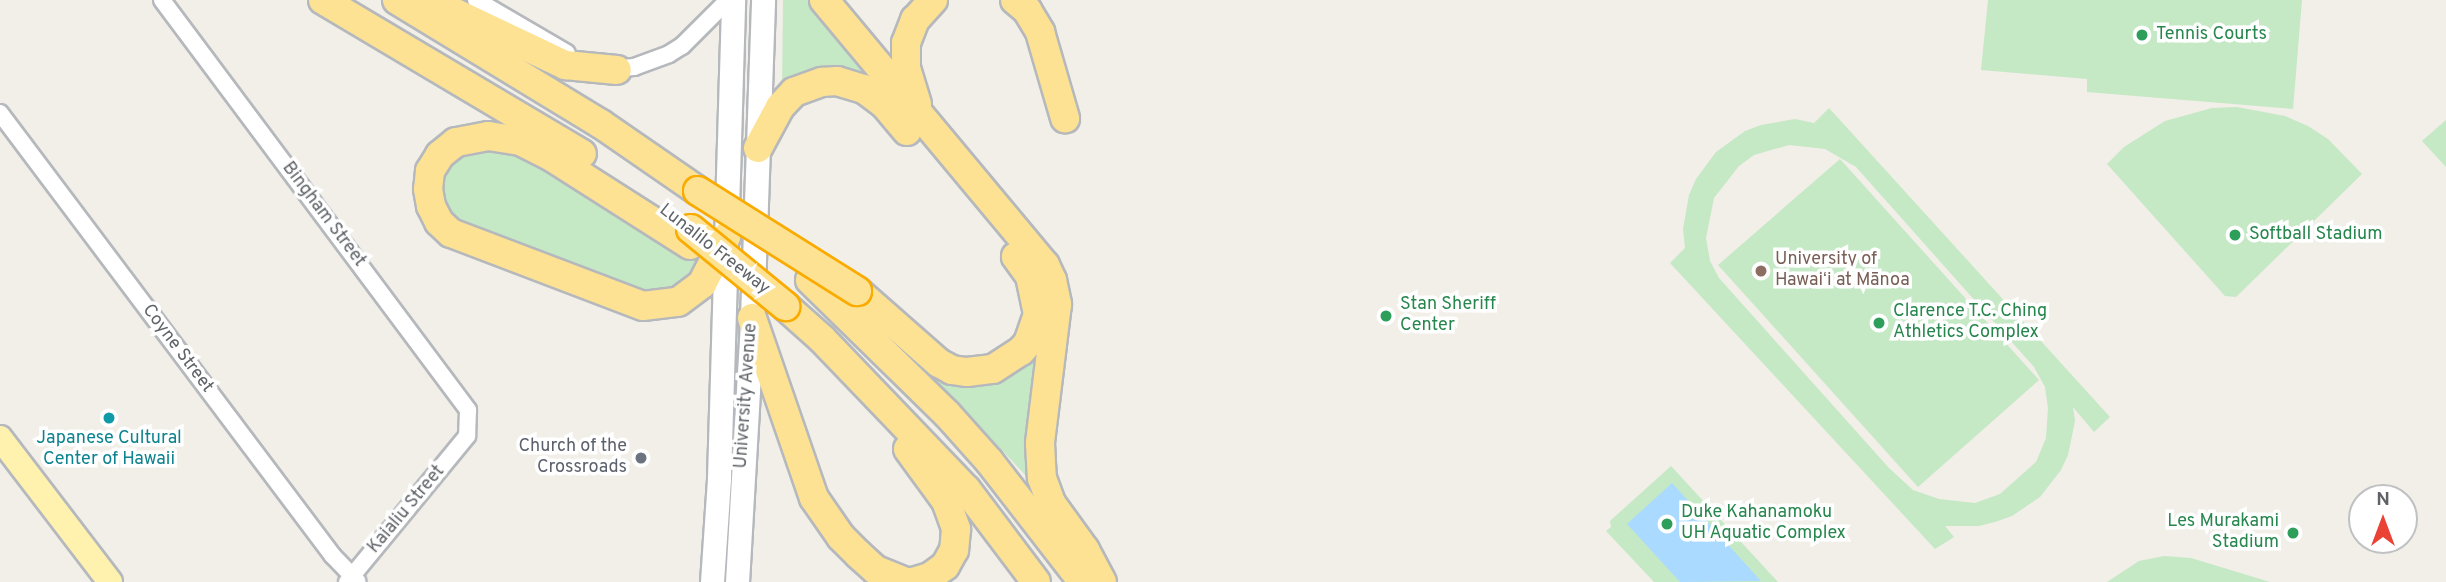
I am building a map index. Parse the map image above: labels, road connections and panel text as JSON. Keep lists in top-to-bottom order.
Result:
{
  "streets": {
    "highway": ["Lunalilo Freeway"],
    "main road": ["University Avenue"],
    "street": ["Bingham Street", "Coyne Street", "Kaialiu Street"]
  },
  "crossings": [
    ["Bingham Street", "Kaialiu Street"],
    ["Lunalilo Freeway", "University Avenue"],
    ["Coyne Street", "Kaialiu Street"]
  ],
  "places": [
    "Tennis Courts",
    "Softball Stadium",
    "University of Hawaiʻi at Mānoa",
    "Stan Sheriff Center",
    "Clarence T.C. Ching Athletics Complex",
    "Japanese Cultural Center of Hawaii",
    "Church of the Crossroads",
    "Duke Kahanamoku UH Aquatic Complex",
    "Les Murakami Stadium"
  ],
  "north": "top"
}
